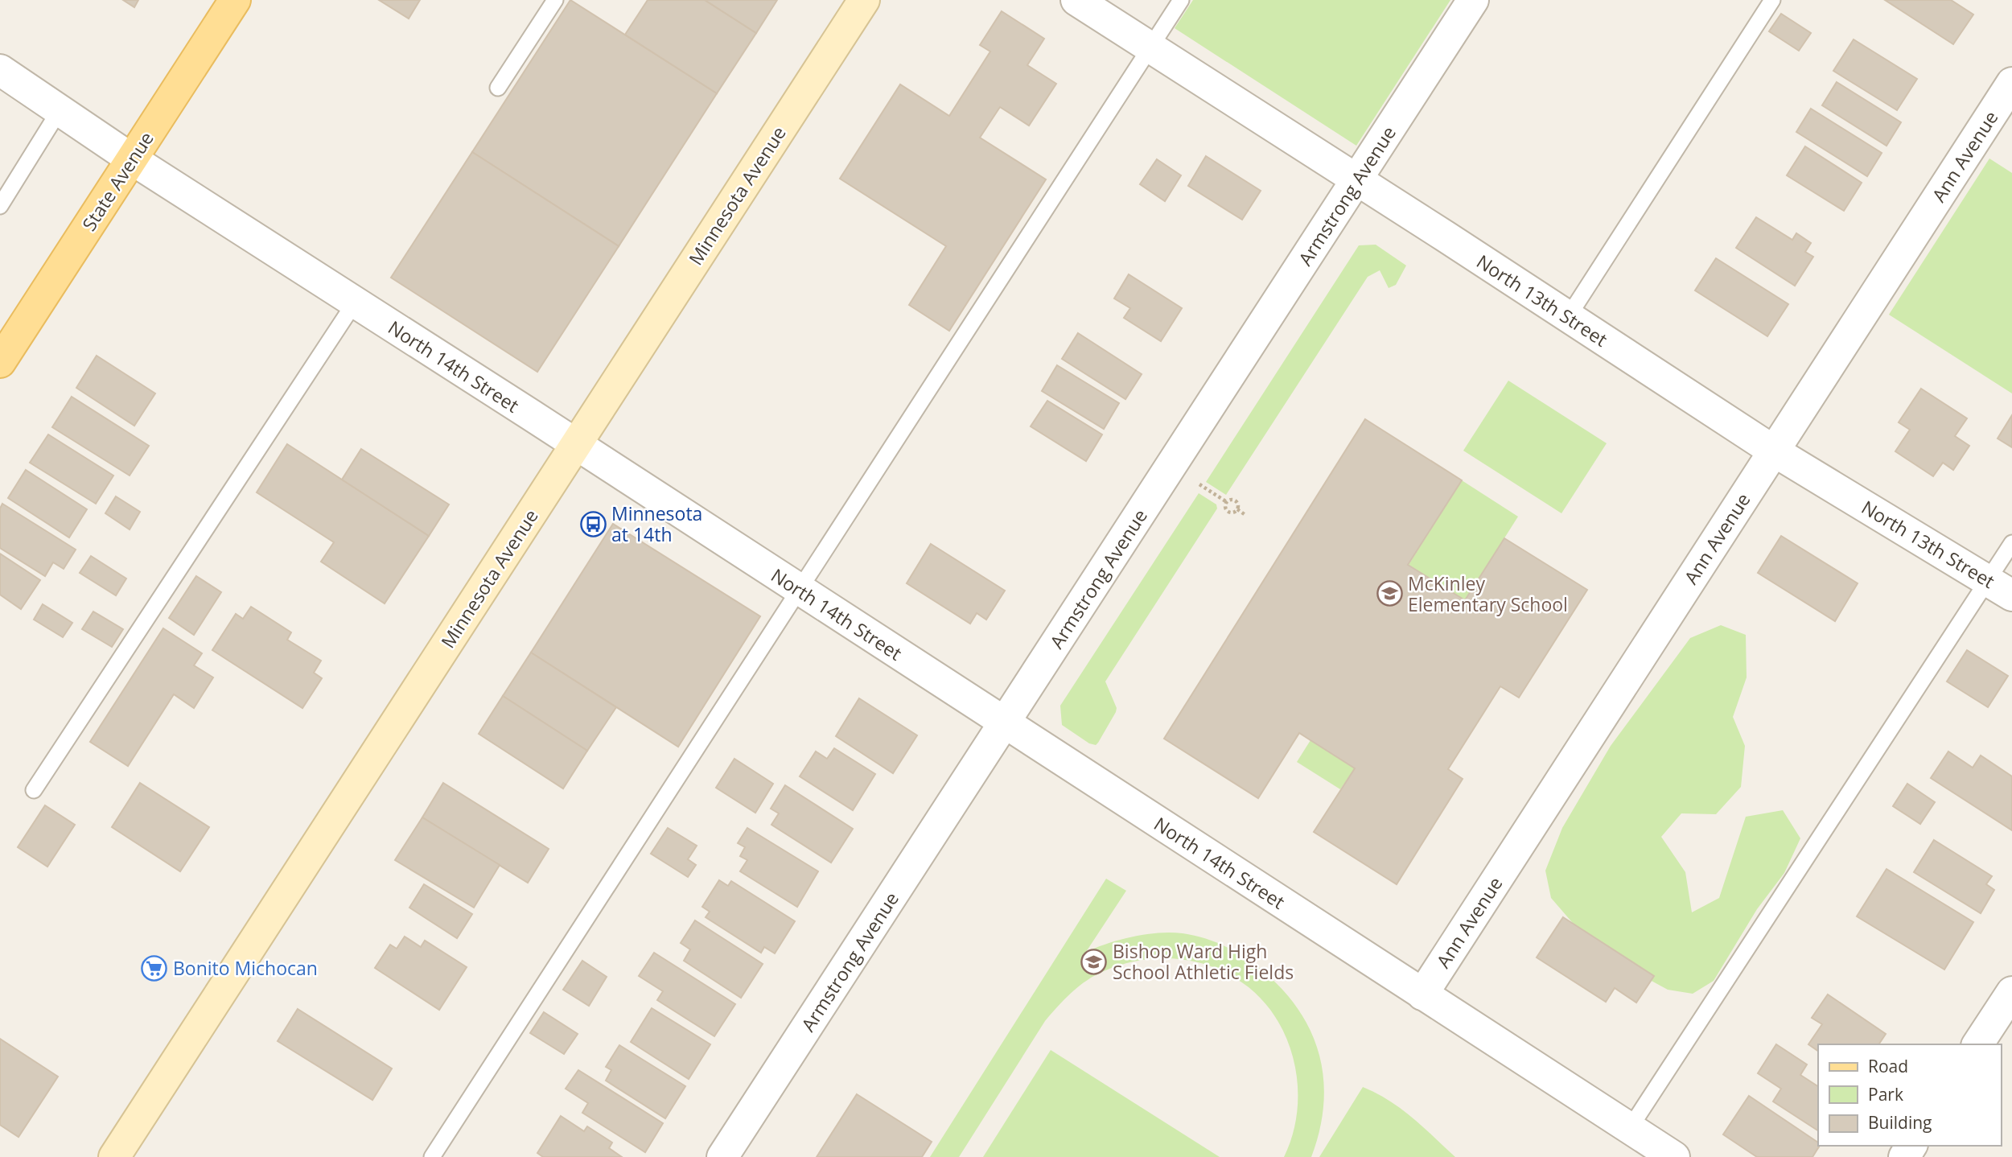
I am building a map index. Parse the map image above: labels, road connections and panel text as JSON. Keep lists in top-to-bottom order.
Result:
{
  "streets": {
    "main road": ["State Avenue", "Minnesota Avenue"],
    "street": [
      "Ann Avenue",
      "Armstrong Avenue",
      "North 13th Street",
      "North 14th Street"
    ]
  },
  "crossings": [
    ["Ann Avenue", "North 13th Street"],
    ["Ann Avenue", "North 14th Street"],
    ["State Avenue", "North 14th Street"],
    ["Minnesota Avenue", "North 14th Street"],
    ["Armstrong Avenue", "North 13th Street"],
    ["Armstrong Avenue", "North 14th Street"]
  ],
  "places": {
    "bus stop": ["Minnesota at 14th"],
    "school or university": ["McKinley Elementary School", "Bishop Ward High School Athletic Fields"],
    "supermarket": ["Bonito Michocan"]
  },
  "legend": ["Road", "Park", "Building"]
}
